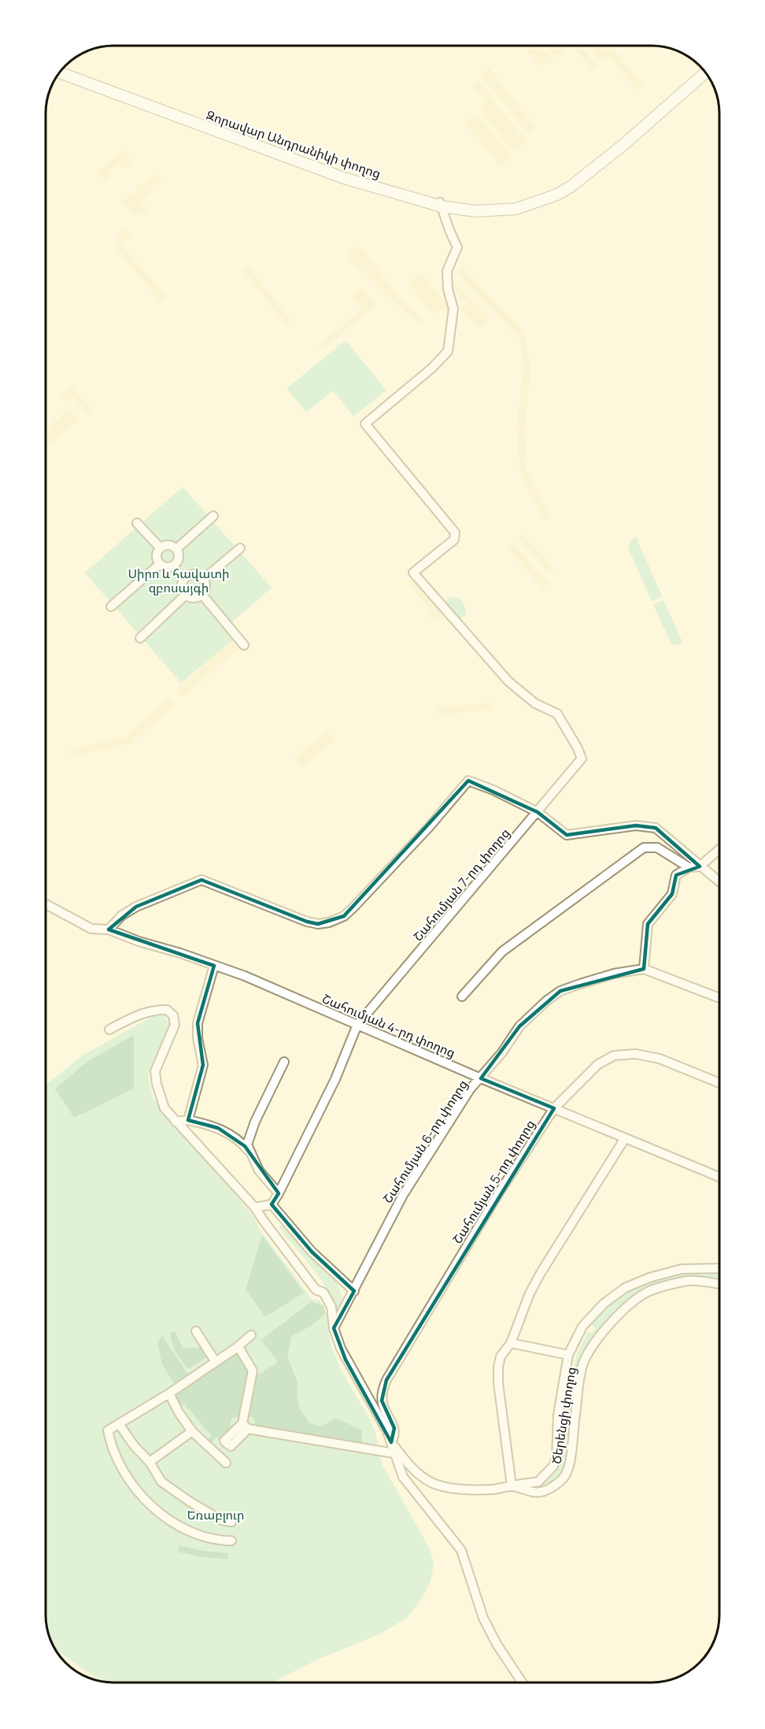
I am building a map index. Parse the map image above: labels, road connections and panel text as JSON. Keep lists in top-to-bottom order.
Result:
{
  "streets": {
    "main road": ["Զորավար Անդրանիկի փողոց"],
    "street": [
      "Շահումյան 7-րդ փողոց",
      "Շահումյան 4-րդ փողոց",
      "Շահումյան 6-րդ փողոց",
      "Շահումյան 5-րդ փողոց",
      "Ծերենցի փողոց"
    ]
  },
  "crossings": [
    ["Զորավար Անդրանիկի փողոց", "Շահումյան 7-րդ փողոց"],
    ["Շահումյան 7-րդ փողոց", "Շահումյան 4-րդ փողոց"],
    ["Շահումյան 4-րդ փողոց", "Շահումյան 6-րդ փողոց"],
    ["Շահումյան 4-րդ փողոց", "Շահումյան 5-րդ փողոց"],
    ["Շահումյան 5-րդ փողոց", "Ծերենցի փողոց"]
  ],
  "parks": ["Սիրո և հավատի զբոսայգի", "Եռաբլուր"]
}
